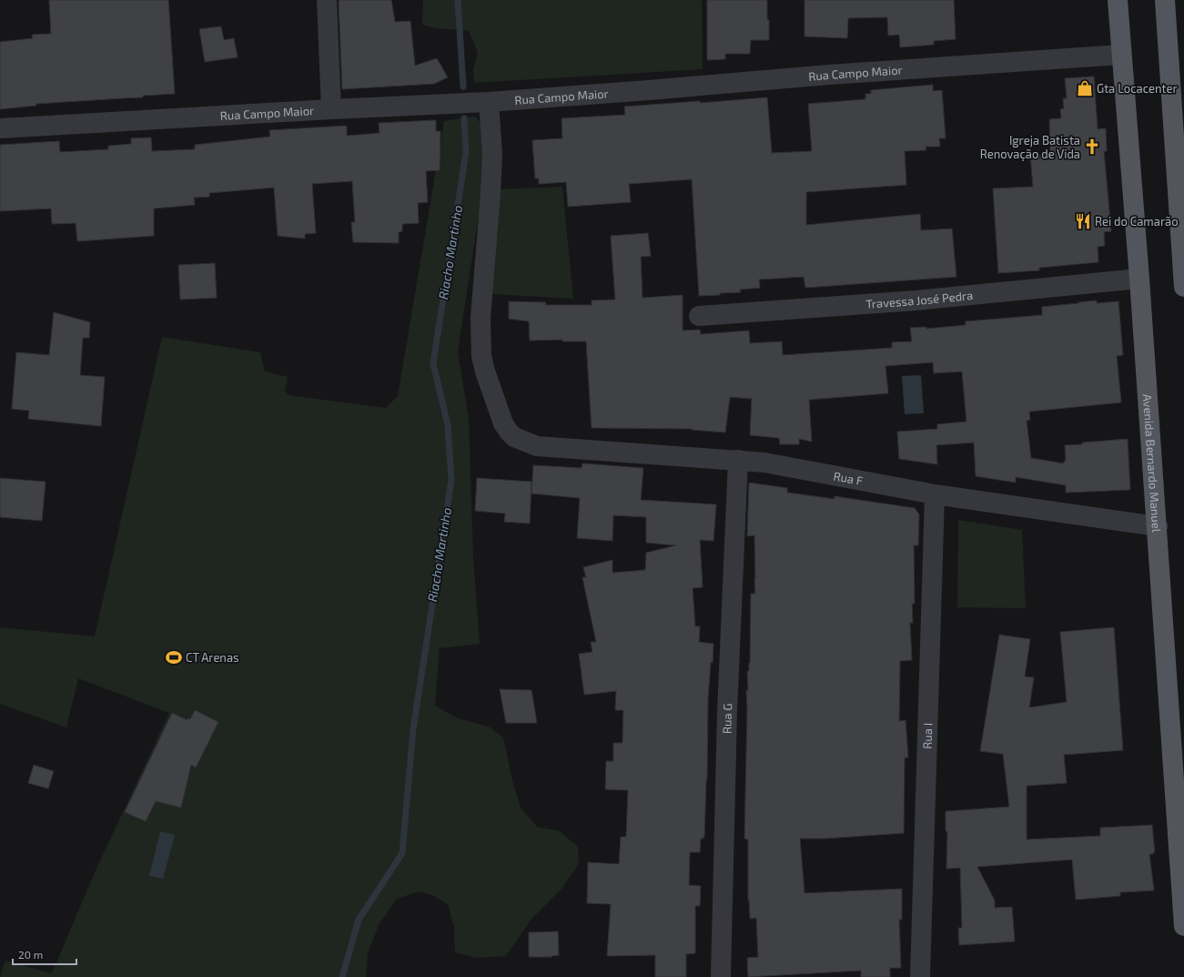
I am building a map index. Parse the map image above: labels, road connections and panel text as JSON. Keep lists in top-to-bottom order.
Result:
{
  "streets": {
    "main road": ["Avenida Bernardo Manuel"],
    "street": [
      "Rua Campo Maior",
      "Travessa José Pedra",
      "Rua F",
      "Rua G",
      "Rua I"
    ]
  },
  "crossings": [
    ["Rua Campo Maior", "Avenida Bernardo Manuel"],
    ["Rua Campo Maior", "Rua F"],
    ["Travessa José Pedra", "Avenida Bernardo Manuel"],
    ["Avenida Bernardo Manuel", "Rua F"],
    ["Rua F", "Rua G"],
    ["Rua F", "Rua I"]
  ],
  "water": ["Riacho Martinho"],
  "places": {
    "shop": ["Gta Locacenter"],
    "church": ["Igreja Batista Renovação de Vida"],
    "restaurant": ["Rei do Camarão"],
    "sports": ["CT Arenas"]
  },
  "scale_bar": "20 m"
}
